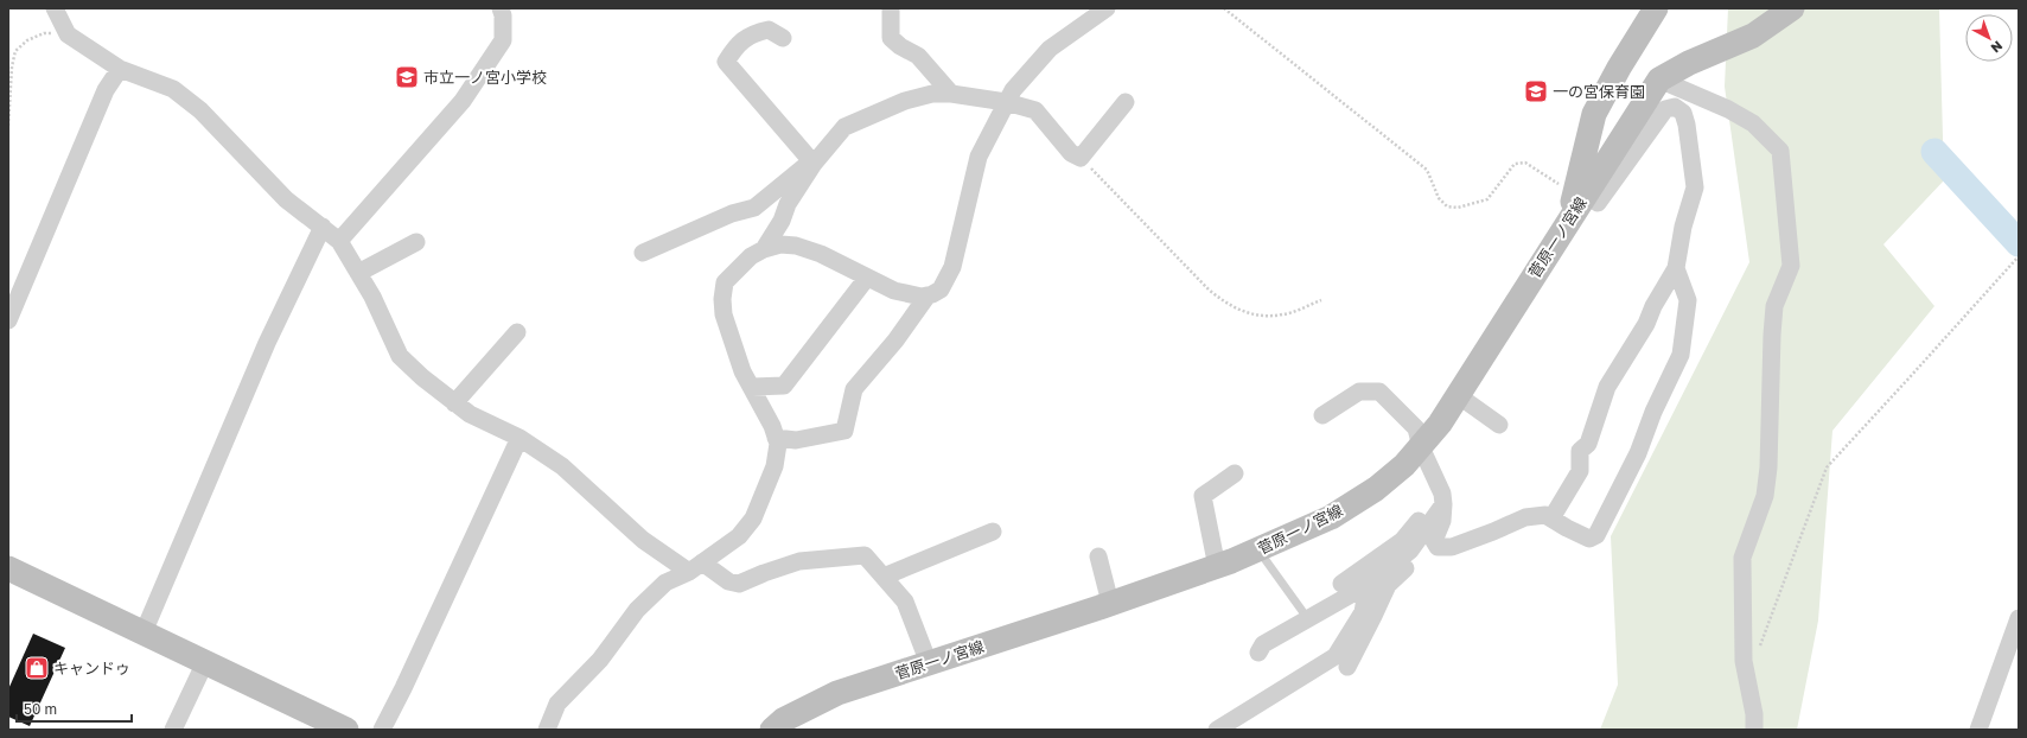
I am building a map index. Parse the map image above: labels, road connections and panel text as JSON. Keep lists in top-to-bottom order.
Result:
{
  "streets": {
    "main road": ["菅原一ノ宮線"]
  },
  "places": {
    "school or university": ["市立一ノ宮小学校", "一の宮保育園"],
    "shop": ["キャンドゥ"]
  },
  "scale_bar": "50 m",
  "north": "bottom right"
}
